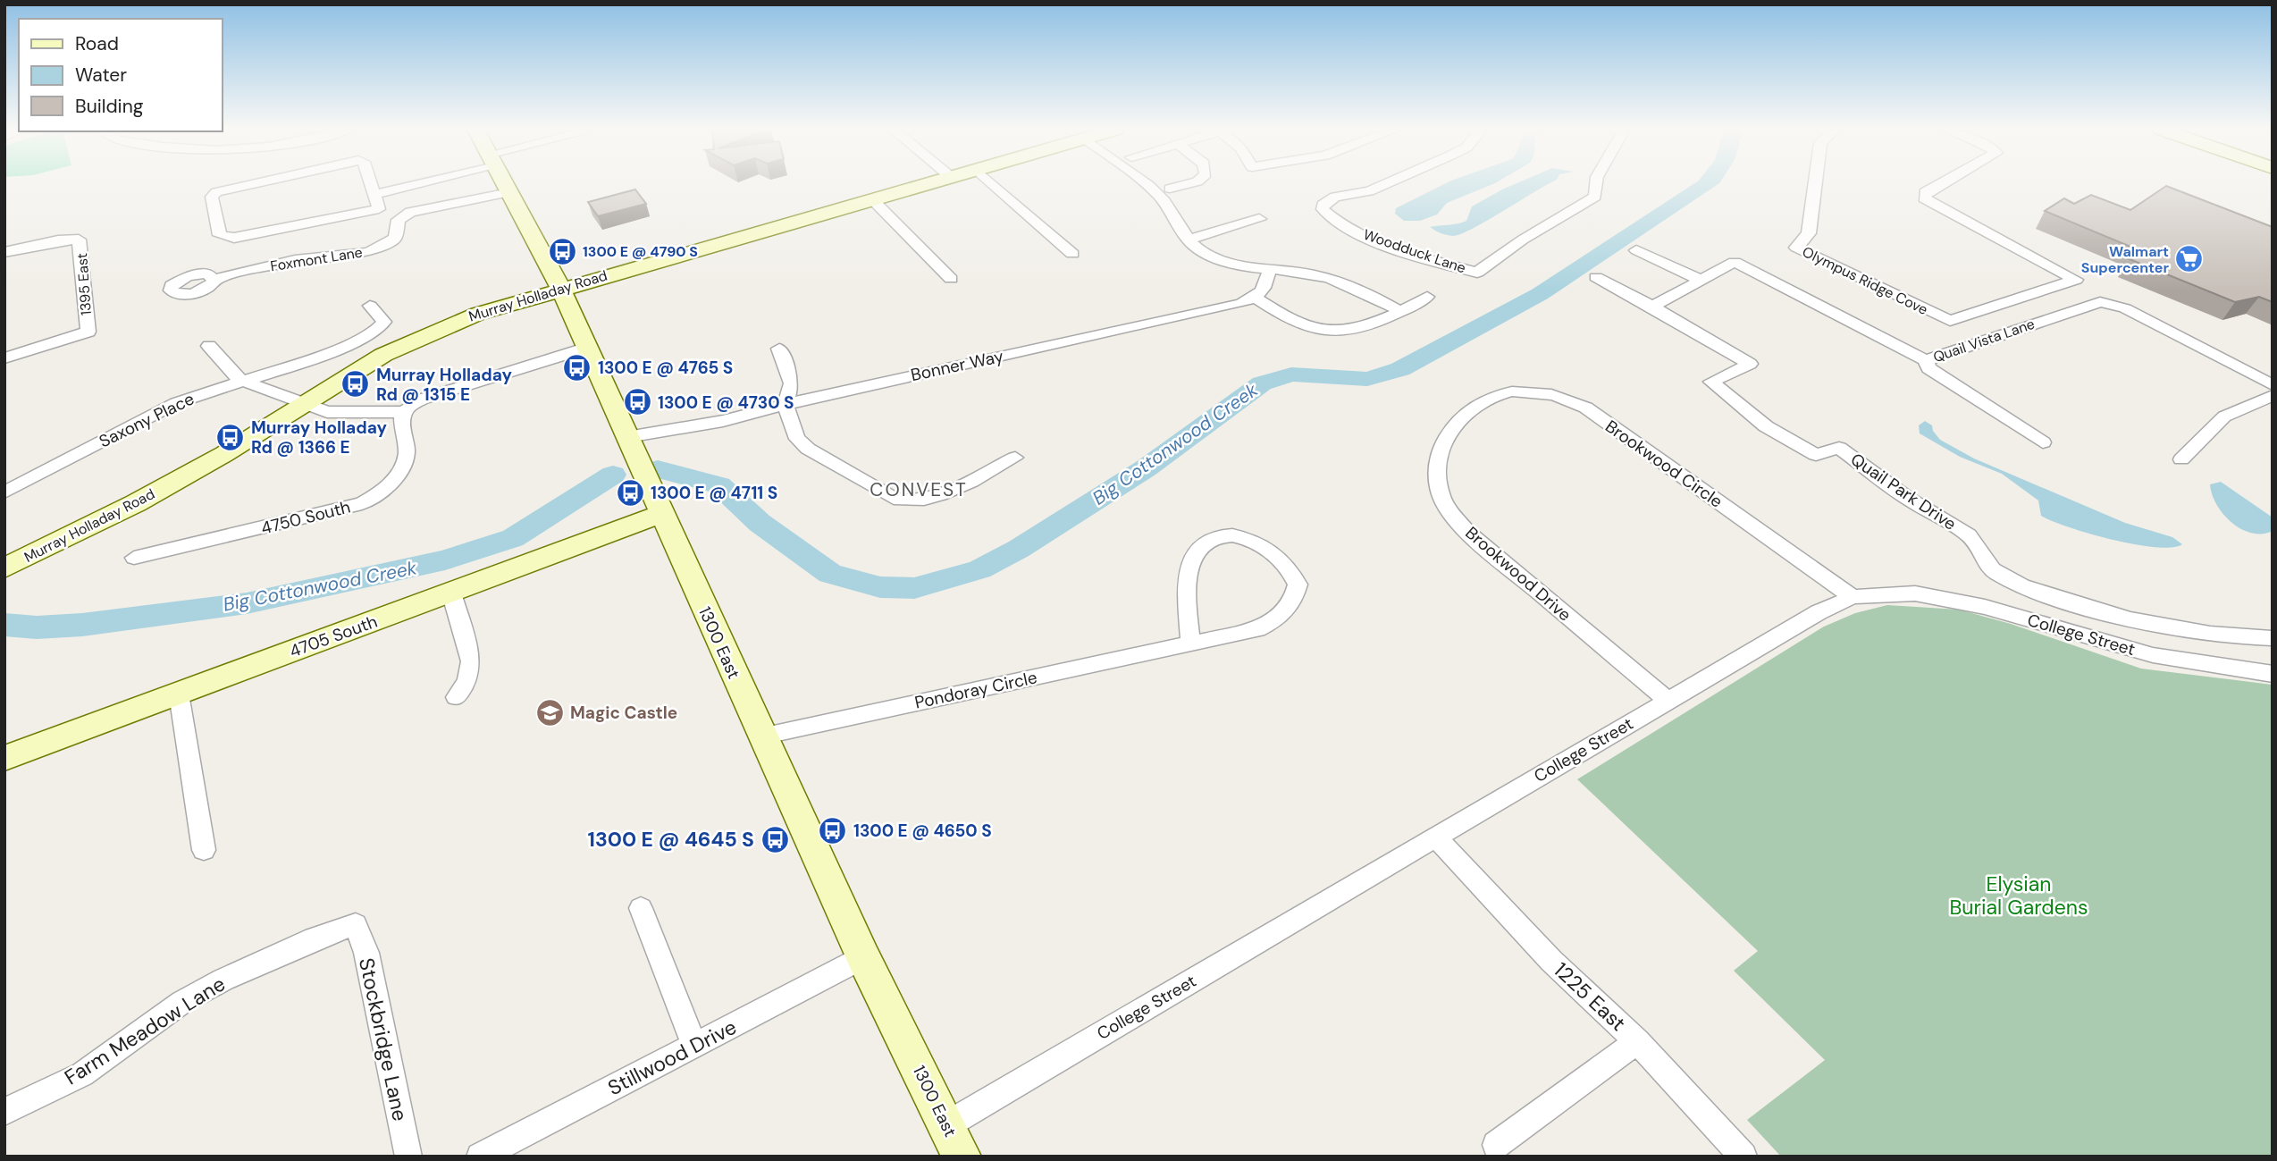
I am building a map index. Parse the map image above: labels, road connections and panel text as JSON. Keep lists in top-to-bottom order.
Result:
{
  "streets": {
    "main road": ["Murray Holladay Road", "4705 South", "1300 East"],
    "street": [
      "Woodduck Lane",
      "Foxmont Lane",
      "Olympus Ridge Cove",
      "1395 East",
      "Quail Vista Lane",
      "Bonner Way",
      "Saxony Place",
      "Brookwood Circle",
      "Quail Park Drive",
      "4750 South",
      "Brookwood Drive",
      "College Street",
      "Pondoray Circle",
      "1225 East",
      "Farm Meadow Lane",
      "Stockbridge Lane",
      "Stillwood Drive"
    ]
  },
  "crossings": [
    ["Foxmont Lane", "1300 East"],
    ["Murray Holladay Road", "1300 East"],
    ["Quail Vista Lane", "Quail Park Drive"],
    ["Bonner Way", "1300 East"],
    ["Brookwood Circle", "Brookwood Drive"],
    ["Brookwood Circle", "College Street"],
    ["Brookwood Drive", "College Street"],
    ["College Street", "1300 East"],
    ["College Street", "1225 East"],
    ["4705 South", "1300 East"],
    ["1300 East", "Pondoray Circle"],
    ["1300 East", "Stillwood Drive"],
    ["Farm Meadow Lane", "Stockbridge Lane"]
  ],
  "districts": ["CONVEST"],
  "water": ["Big Cottonwood Creek"],
  "parks": ["Elysian Burial Gardens"],
  "places": {
    "bus stop": [
      "1300 E @ 4790 S",
      "1300 E @ 4765 S",
      "Murray Holladay Rd @ 1315 E",
      "1300 E @ 4730 S",
      "Murray Holladay Rd @ 1366 E",
      "1300 E @ 4711 S",
      "1300 E @ 4650 S",
      "1300 E @ 4645 S"
    ],
    "supermarket": ["Walmart Supercenter"],
    "school or university": ["Magic Castle"]
  },
  "legend": ["Road", "Water", "Building"]
}
